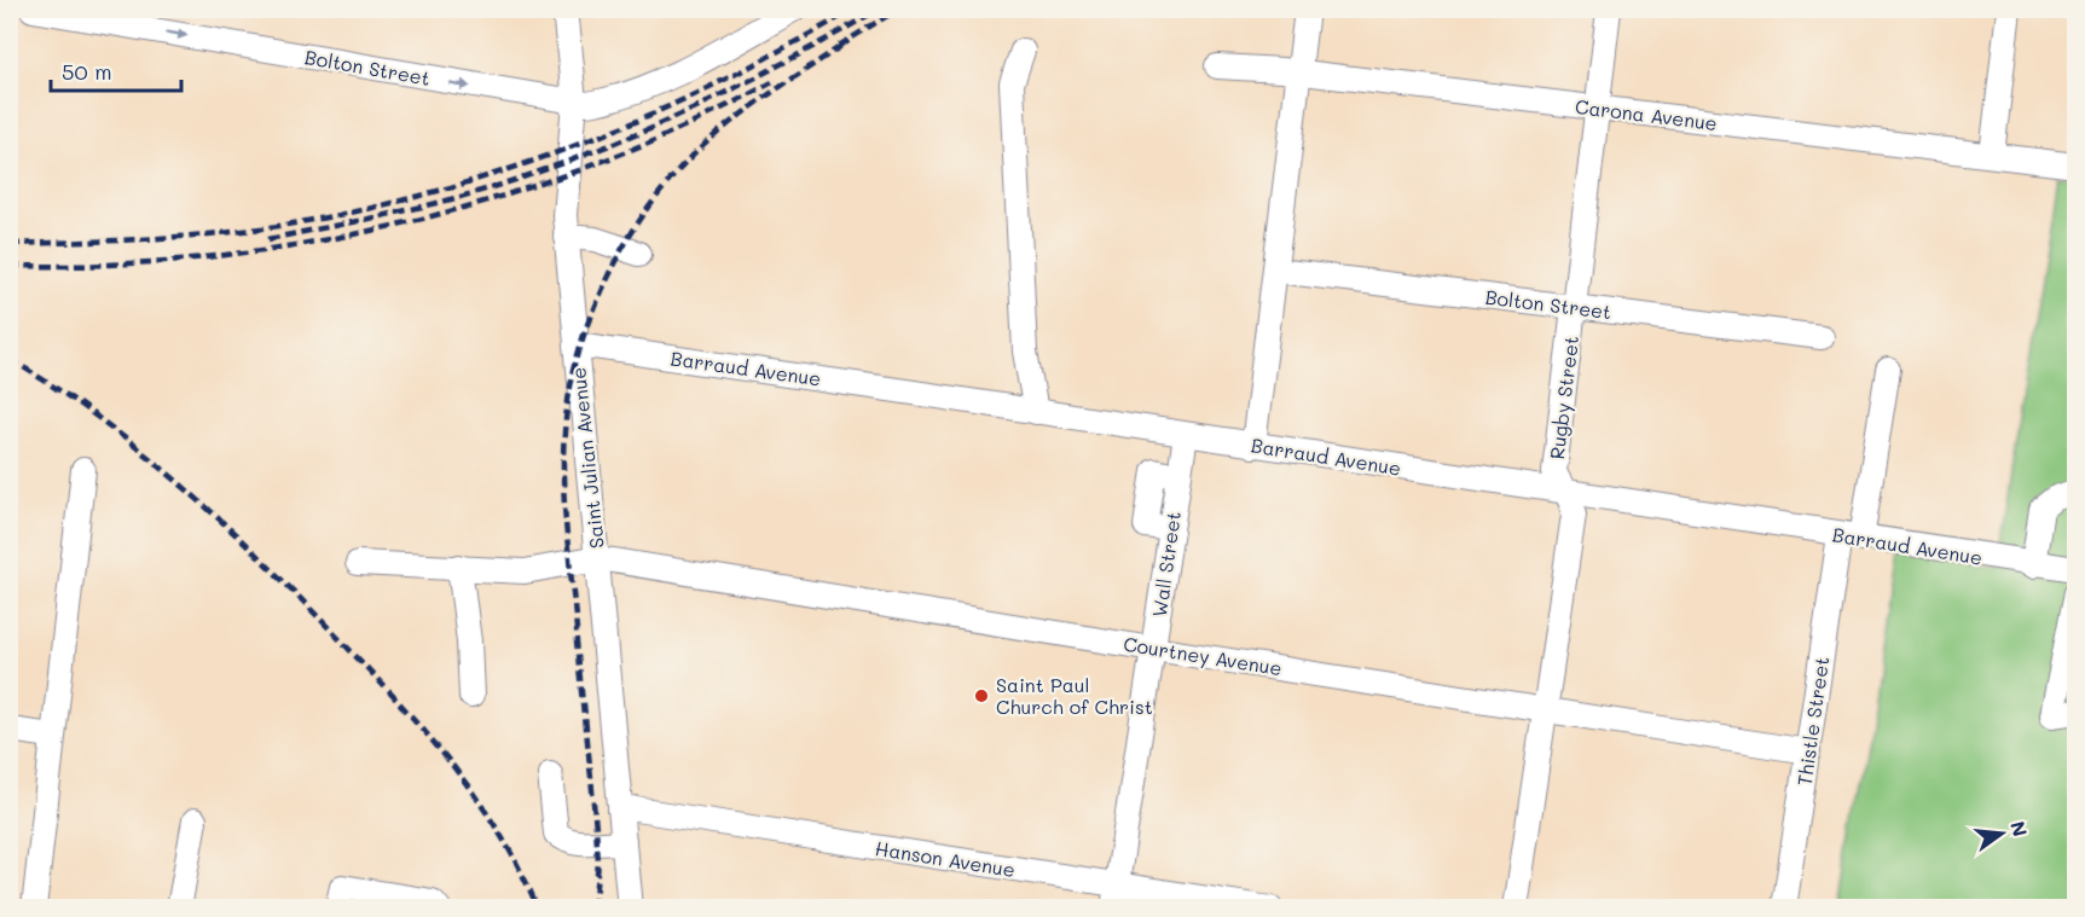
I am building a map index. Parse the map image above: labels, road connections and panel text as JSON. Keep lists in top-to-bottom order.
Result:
{
  "streets": {
    "street": [
      "Bolton Street",
      "Carona Avenue",
      "Barraud Avenue",
      "Rugby Street",
      "Saint Julian Avenue",
      "Wall Street",
      "Courtney Avenue",
      "Thistle Street",
      "Hanson Avenue"
    ]
  },
  "crossings": [
    ["Bolton Street", "Rugby Street"],
    ["Bolton Street", "Saint Julian Avenue"],
    ["Carona Avenue", "Rugby Street"],
    ["Barraud Avenue", "Rugby Street"],
    ["Barraud Avenue", "Saint Julian Avenue"],
    ["Barraud Avenue", "Wall Street"],
    ["Barraud Avenue", "Thistle Street"],
    ["Rugby Street", "Courtney Avenue"],
    ["Saint Julian Avenue", "Courtney Avenue"],
    ["Saint Julian Avenue", "Hanson Avenue"],
    ["Wall Street", "Courtney Avenue"],
    ["Wall Street", "Hanson Avenue"],
    ["Courtney Avenue", "Thistle Street"]
  ],
  "one_way": ["Bolton Street"],
  "places": ["Saint Paul Church of Christ"],
  "scale_bar": "50 m",
  "north": "right"
}
